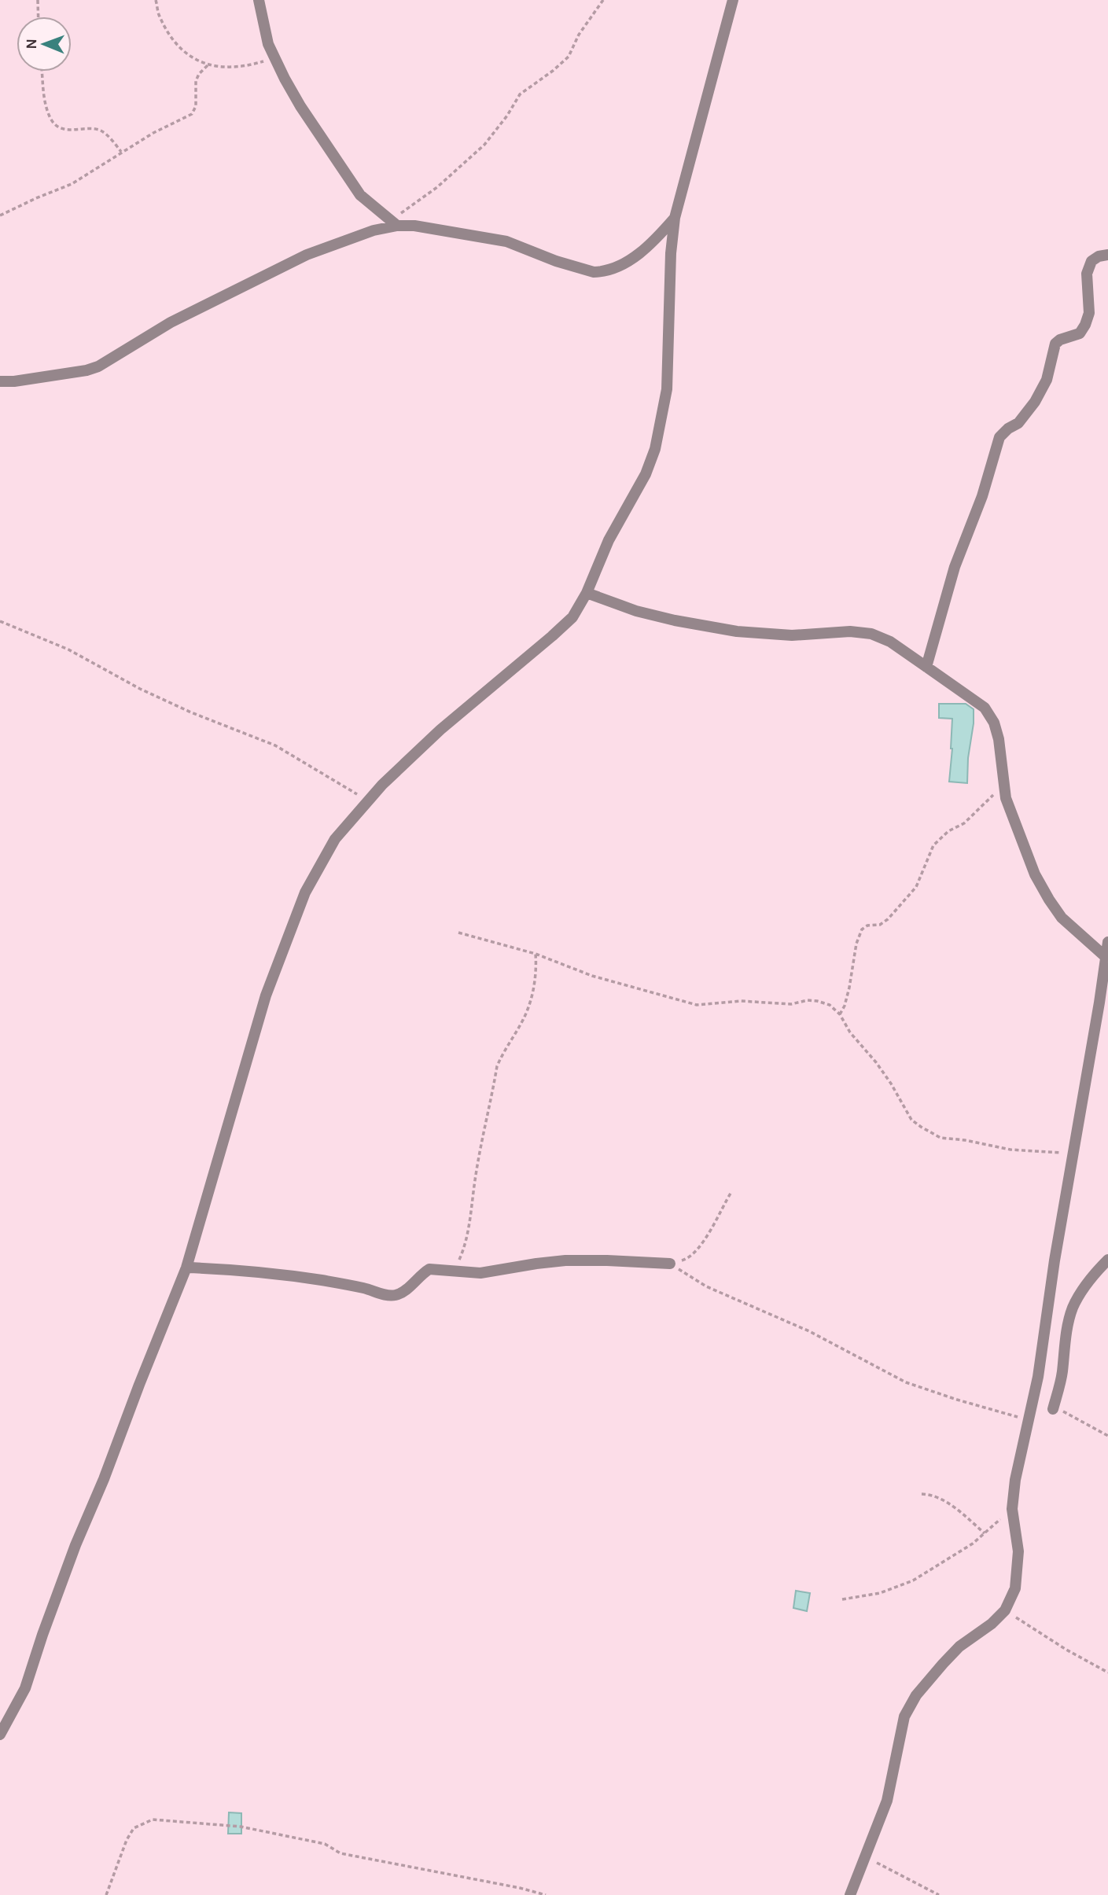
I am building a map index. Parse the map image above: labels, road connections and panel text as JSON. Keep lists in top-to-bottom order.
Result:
{
  "north": "left"
}
